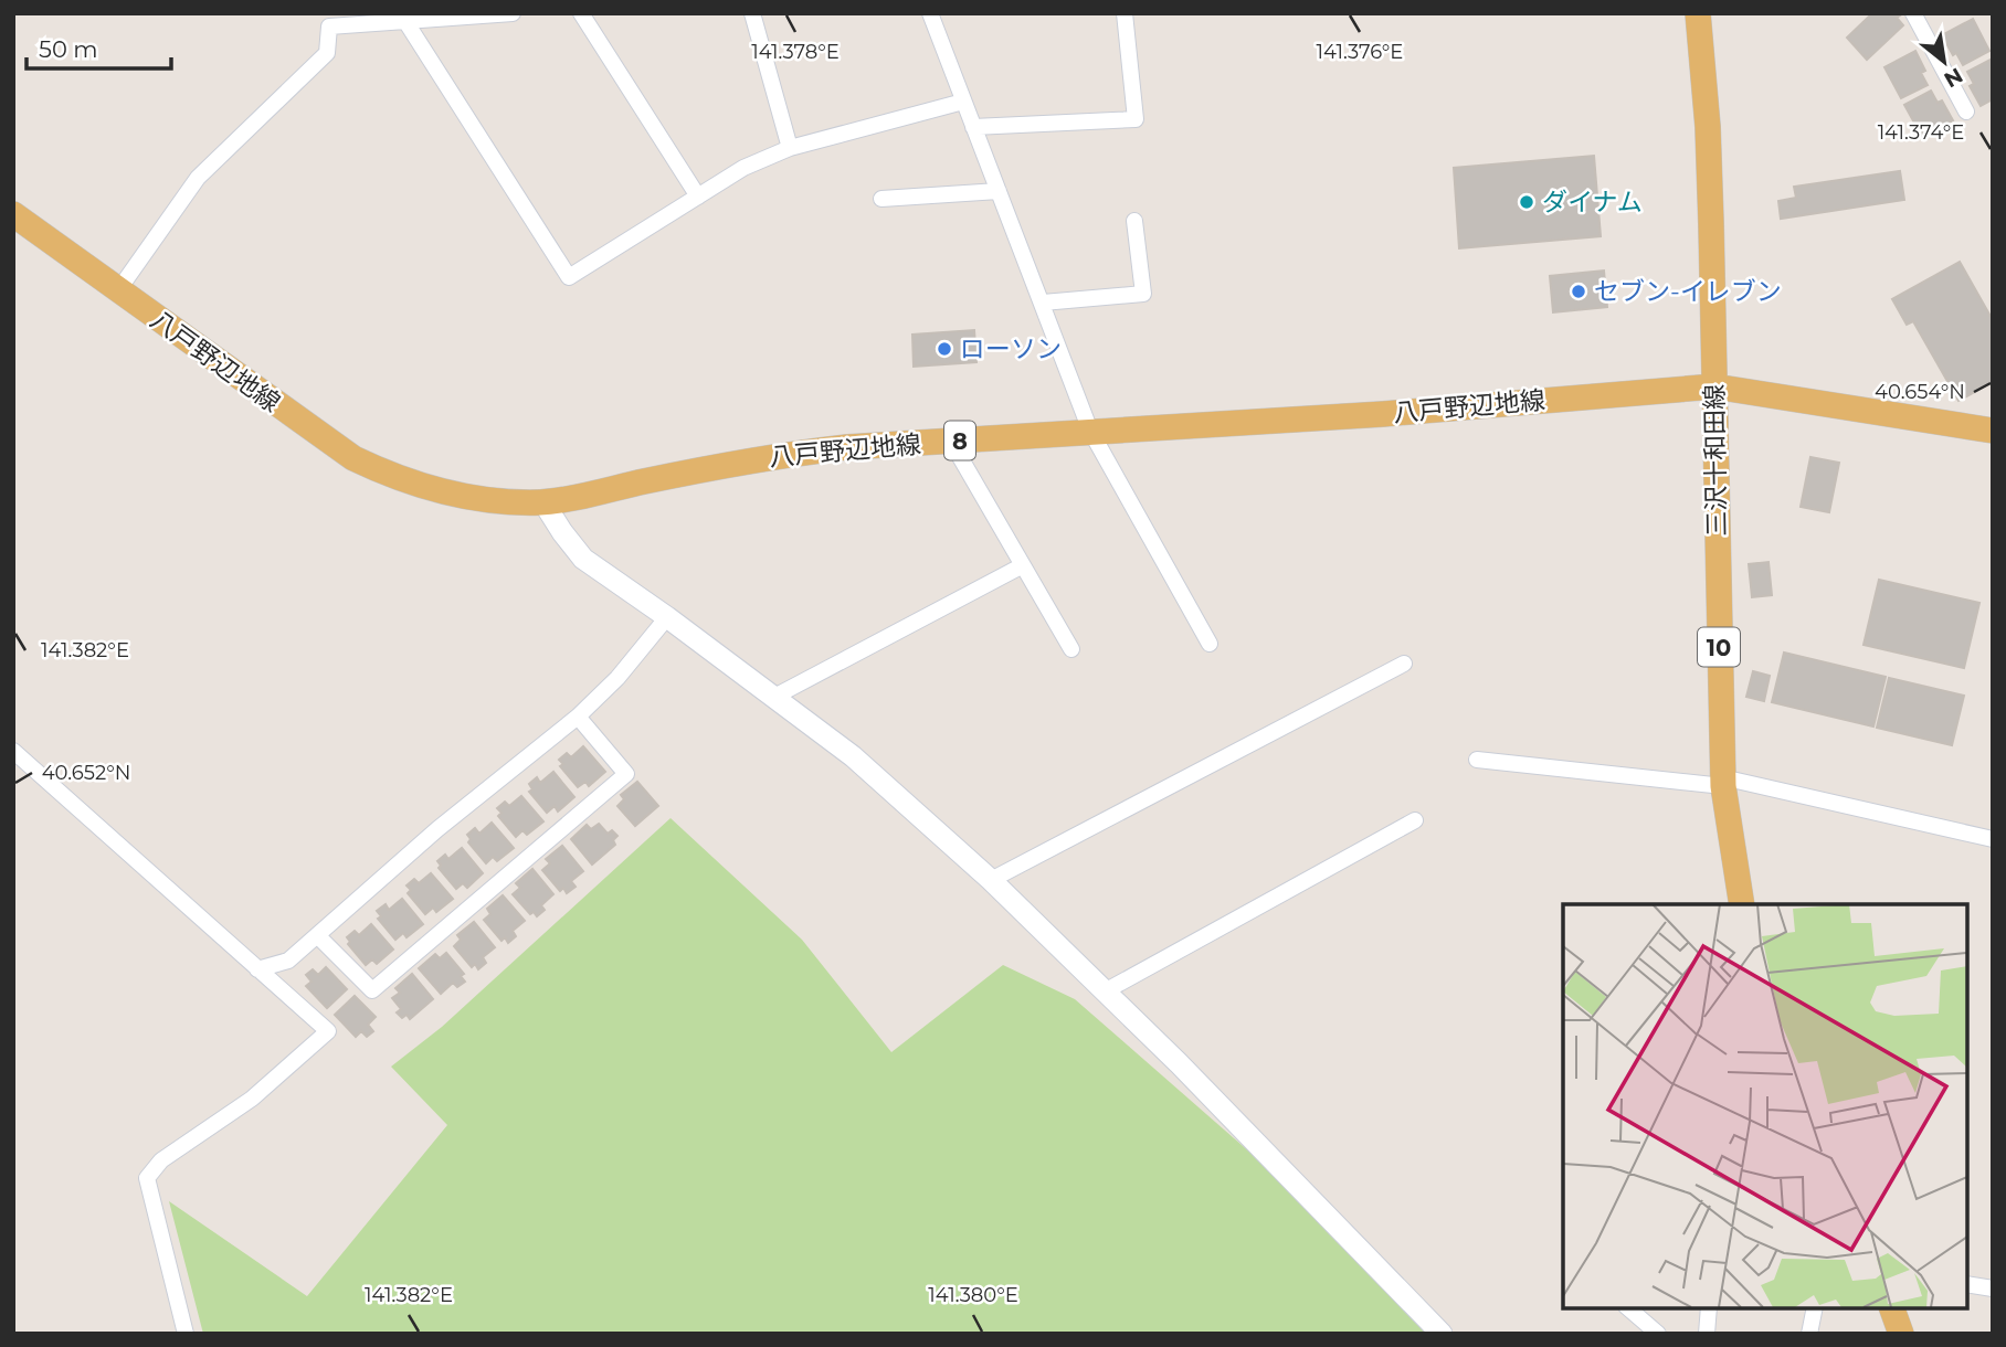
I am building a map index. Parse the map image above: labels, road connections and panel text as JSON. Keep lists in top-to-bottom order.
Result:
{
  "streets": {
    "main road": [
      "八戸野辺地線",
      "8",
      "三沢十和田線",
      "10"
    ]
  },
  "crossings": [
    ["八戸野辺地線", "三沢十和田線"]
  ],
  "places": ["ダイナム", "セブン-イレブン", "ローソン"],
  "scale_bar": "50 m",
  "north": "bottom right",
  "coordinates": [
    "141.378°E",
    "141.376°E",
    "141.374°E",
    "40.654°N",
    "141.382°E",
    "40.652°N",
    "141.380°E"
  ]
}
